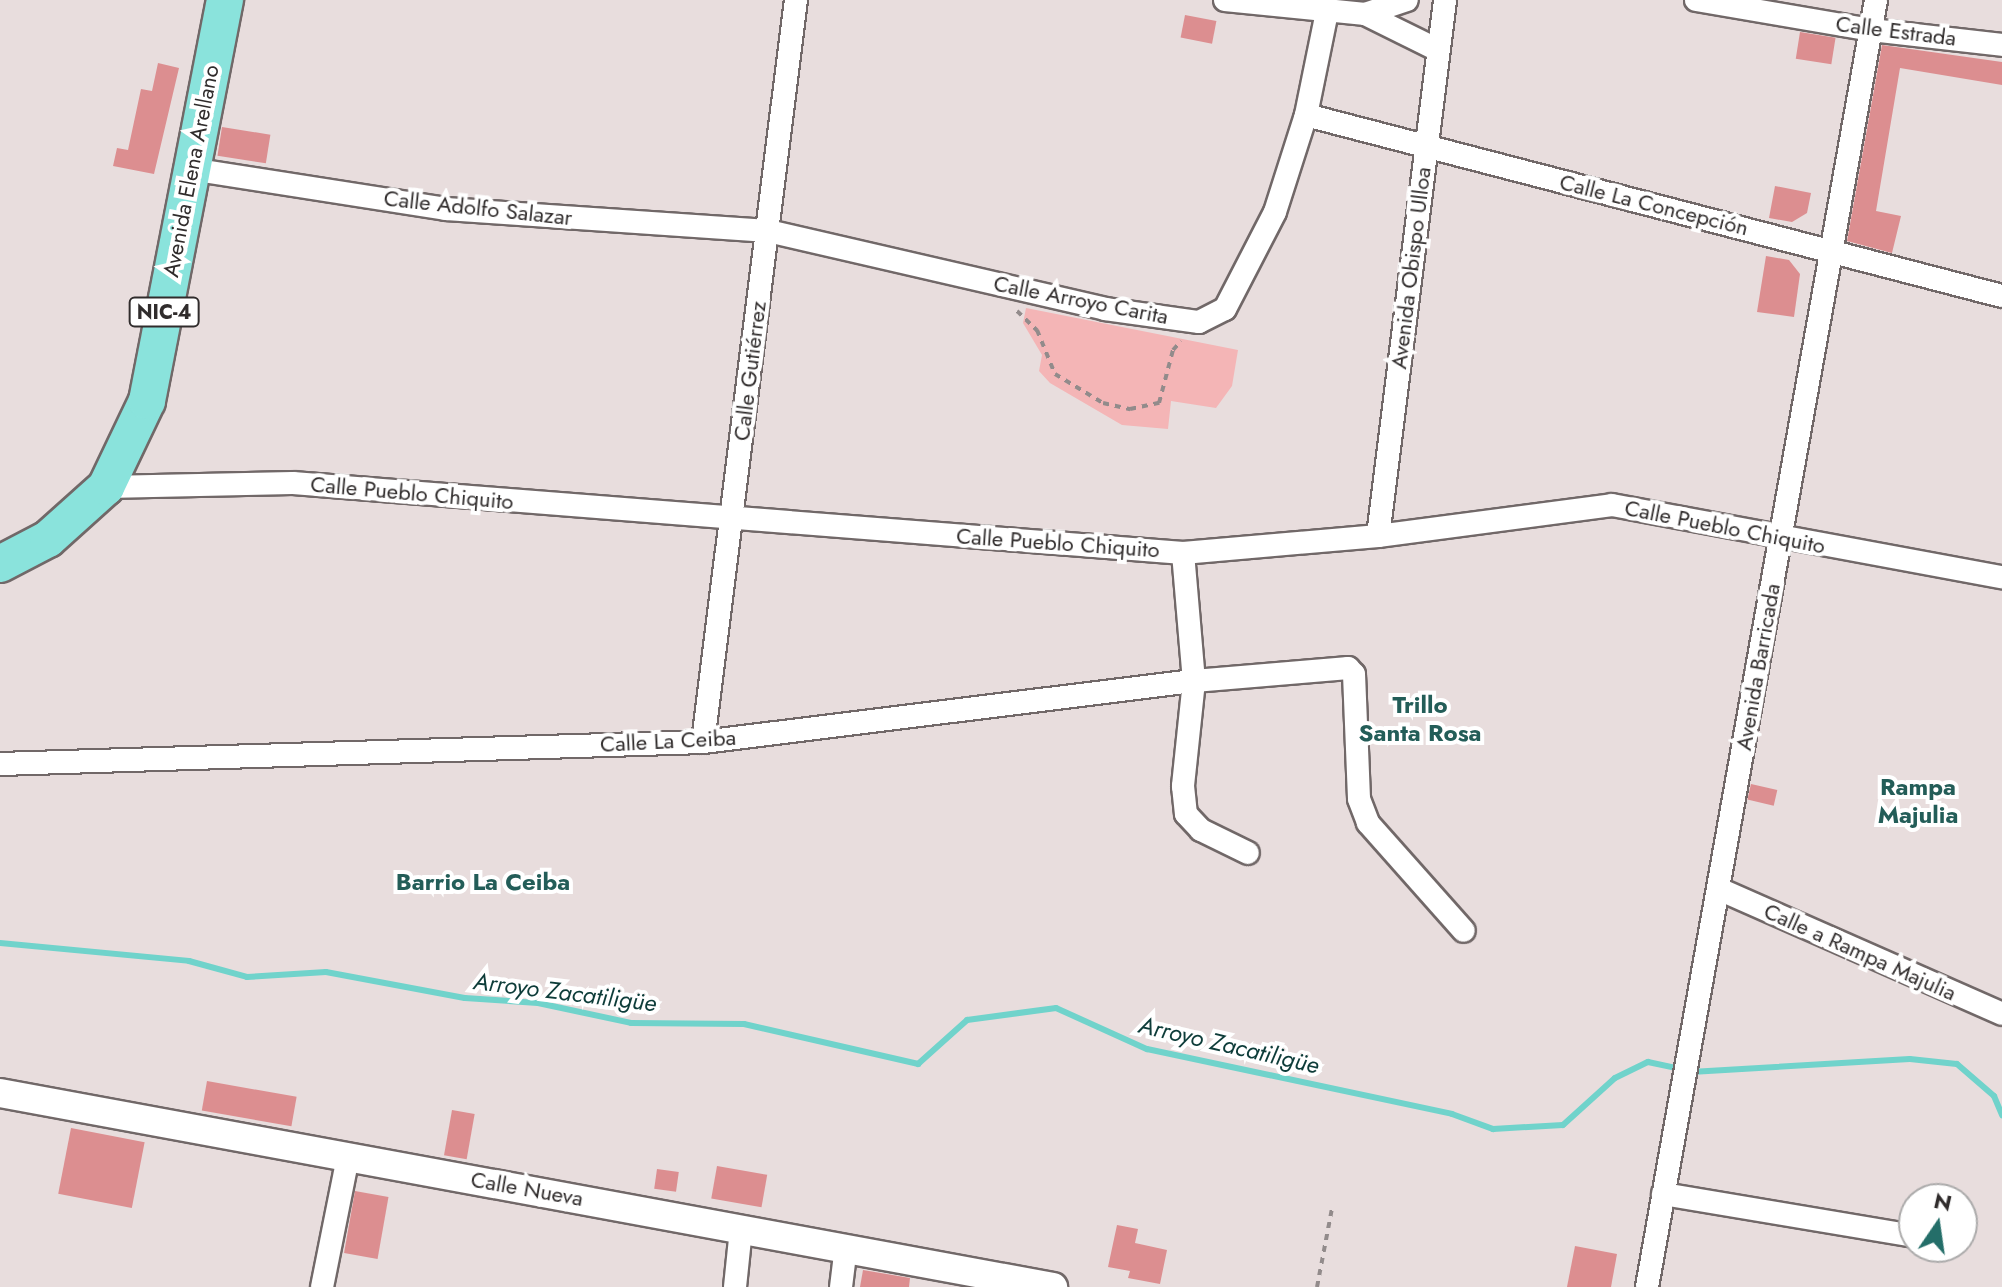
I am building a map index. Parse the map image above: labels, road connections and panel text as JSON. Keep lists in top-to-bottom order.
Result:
{
  "streets": {
    "highway": ["Avenida Elena Arellano", "NIC-4"],
    "street": [
      "Calle Estrada",
      "Calle La Concepción",
      "Calle Adolfo Salazar",
      "Avenida Obispo Ulloa",
      "Calle Arroyo Carita",
      "Calle Gutiérrez",
      "Calle Pueblo Chiquito",
      "Avenida Barricada",
      "Calle La Ceiba",
      "Calle a Rampa Majulia",
      "Calle Nueva"
    ]
  },
  "crossings": [
    ["Calle Estrada", "Avenida Barricada"],
    ["Avenida Elena Arellano", "Calle Adolfo Salazar"],
    ["Avenida Elena Arellano", "Calle Pueblo Chiquito"],
    ["Calle La Concepción", "Avenida Obispo Ulloa"],
    ["Calle La Concepción", "Calle Arroyo Carita"],
    ["Calle La Concepción", "Avenida Barricada"],
    ["Calle Adolfo Salazar", "Calle Arroyo Carita"],
    ["Calle Adolfo Salazar", "Calle Gutiérrez"],
    ["Avenida Obispo Ulloa", "Calle Pueblo Chiquito"],
    ["Calle Arroyo Carita", "Calle Gutiérrez"],
    ["Calle Gutiérrez", "Calle Pueblo Chiquito"],
    ["Calle Gutiérrez", "Calle La Ceiba"],
    ["Calle Pueblo Chiquito", "Avenida Barricada"],
    ["Avenida Barricada", "Calle a Rampa Majulia"]
  ],
  "districts": ["Trillo Santa Rosa", "Rampa Majulia", "Barrio La Ceiba"],
  "water": ["Arroyo Zacatiligüe"],
  "north": "top"
}
